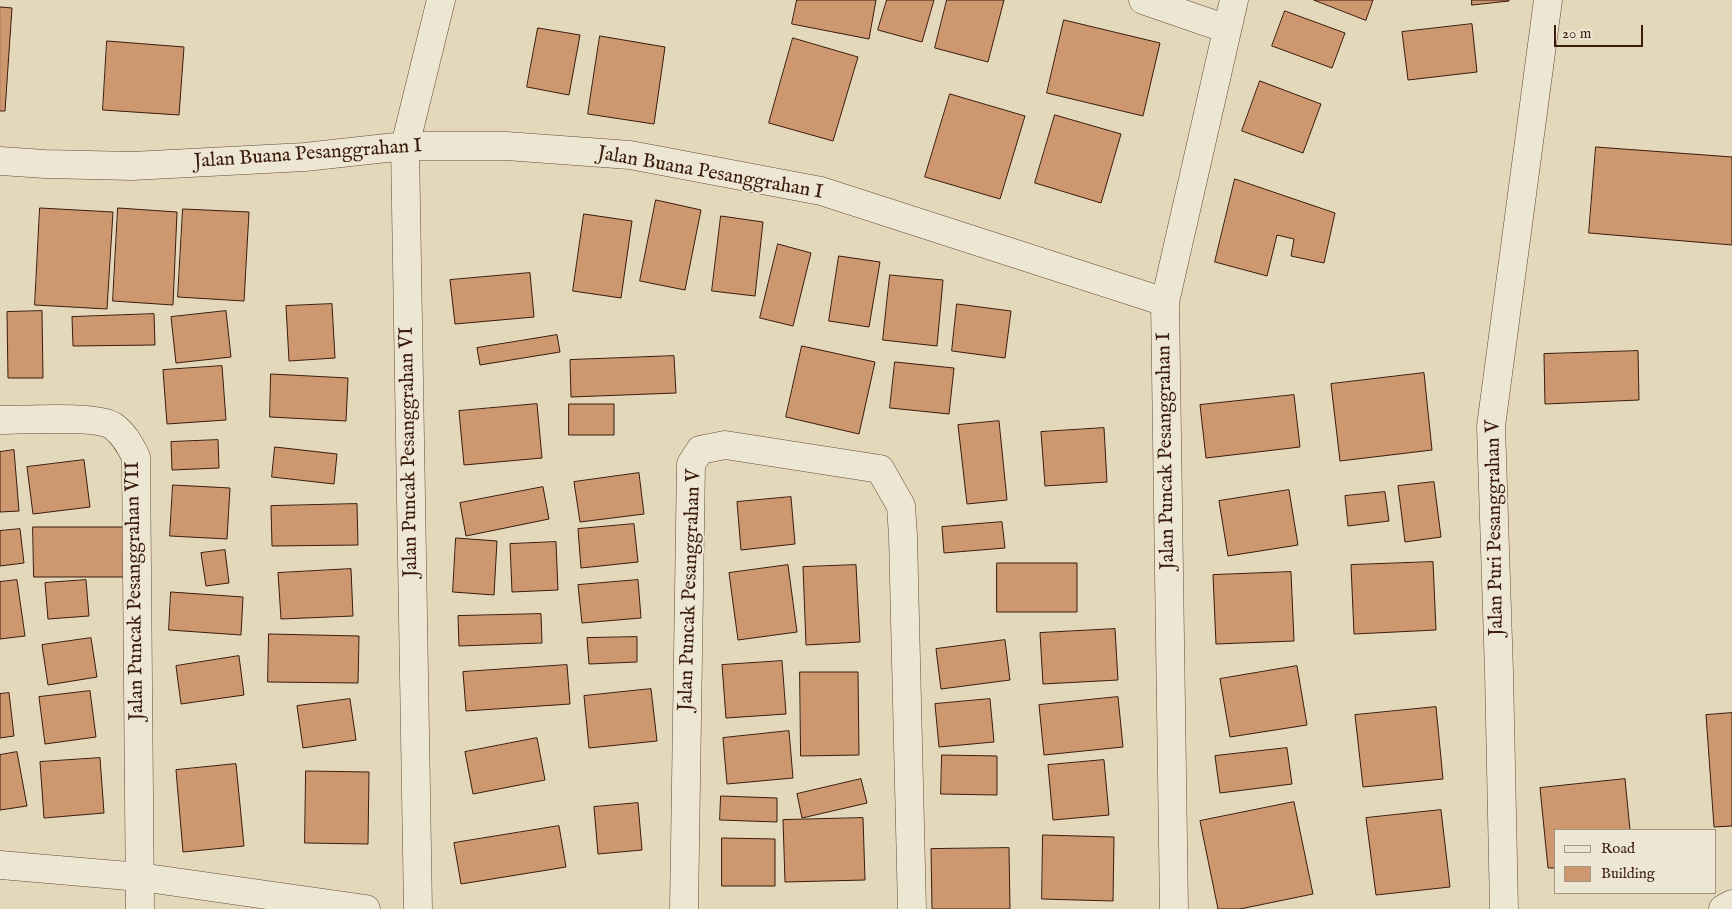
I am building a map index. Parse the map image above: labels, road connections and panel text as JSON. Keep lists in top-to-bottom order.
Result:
{
  "streets": {
    "street": [
      "Jalan Buana Pesanggrahan I",
      "Jalan Puncak Pesanggrahan I",
      "Jalan Puncak Pesanggrahan VI",
      "Jalan Puri Pesanggrahan V",
      "Jalan Puncak Pesanggrahan V",
      "Jalan Puncak Pesanggrahan VII"
    ]
  },
  "crossings": [
    ["Jalan Buana Pesanggrahan I", "Jalan Puncak Pesanggrahan I"],
    ["Jalan Buana Pesanggrahan I", "Jalan Puncak Pesanggrahan VI"]
  ],
  "legend": ["Road", "Building"],
  "scale_bar": "20 m"
}
